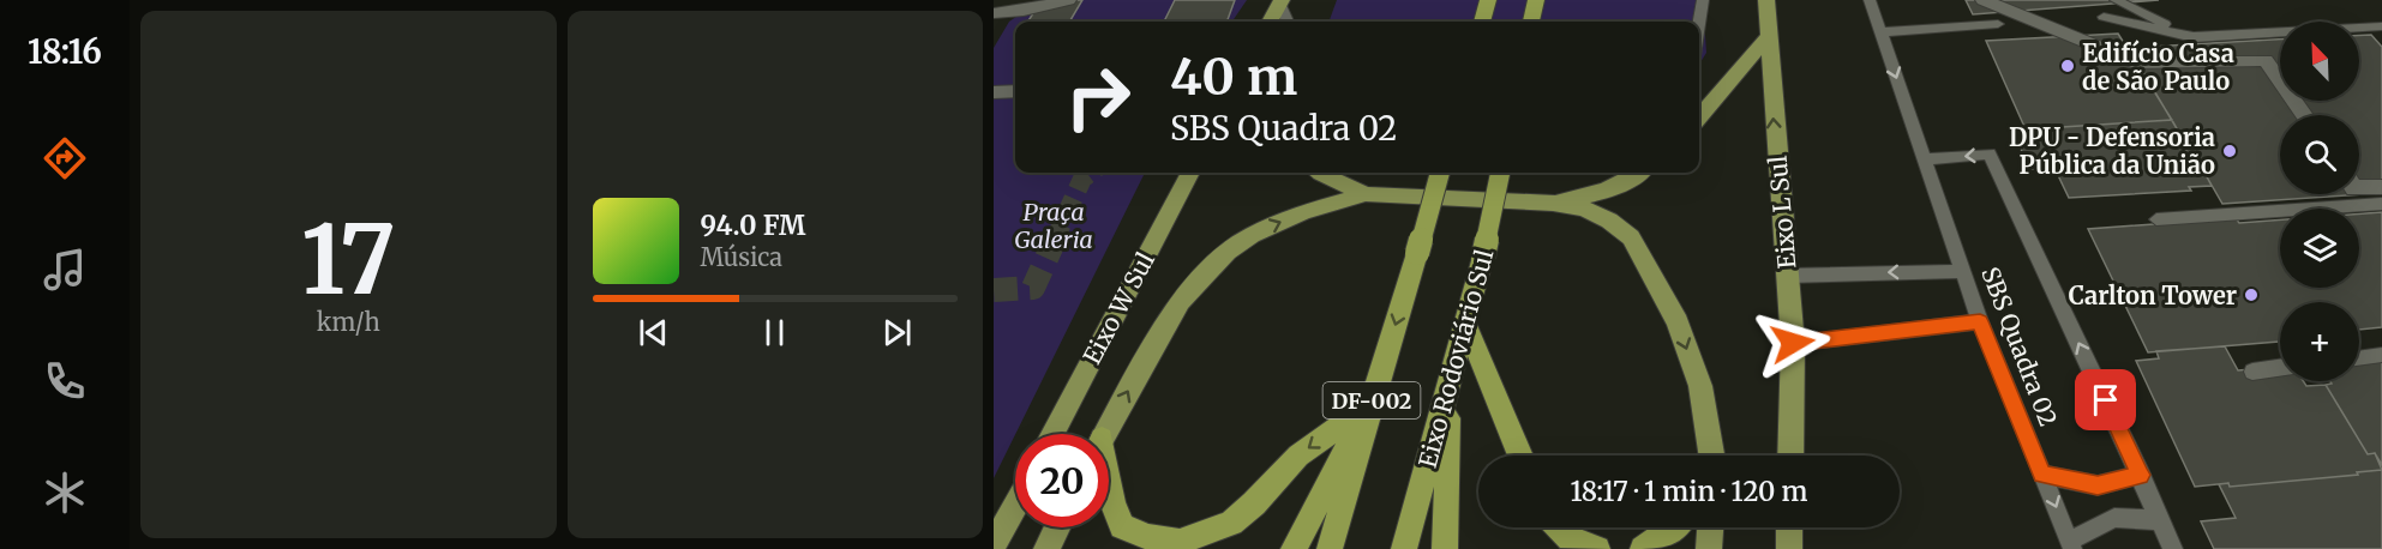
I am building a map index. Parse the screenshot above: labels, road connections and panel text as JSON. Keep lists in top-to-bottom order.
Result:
{
  "streets": {
    "highway": ["Eixo Rodoviário Sul", "DF-002"],
    "main road": ["Eixo L Sul", "Eixo W Sul"],
    "lane": ["SBS Quadra 02"]
  },
  "one_way": ["Eixo L Sul"],
  "parks": ["Praça Galeria"],
  "places": ["Edifício Casa de São Paulo", "DPU - Defensoria Pública da União", "Carlton Tower"],
  "north": "top left",
  "page": {
    "tabs": "18:16",
    "tile": ["17", "km/h"],
    "map_buttons": "+",
    "turn": ["40 m", "SBS Quadra 02"],
    "song": ["94.0 FM", "Música"],
    "limit": "20",
    "trip": "18:17 · 1 min · 120 m"
  }
}
